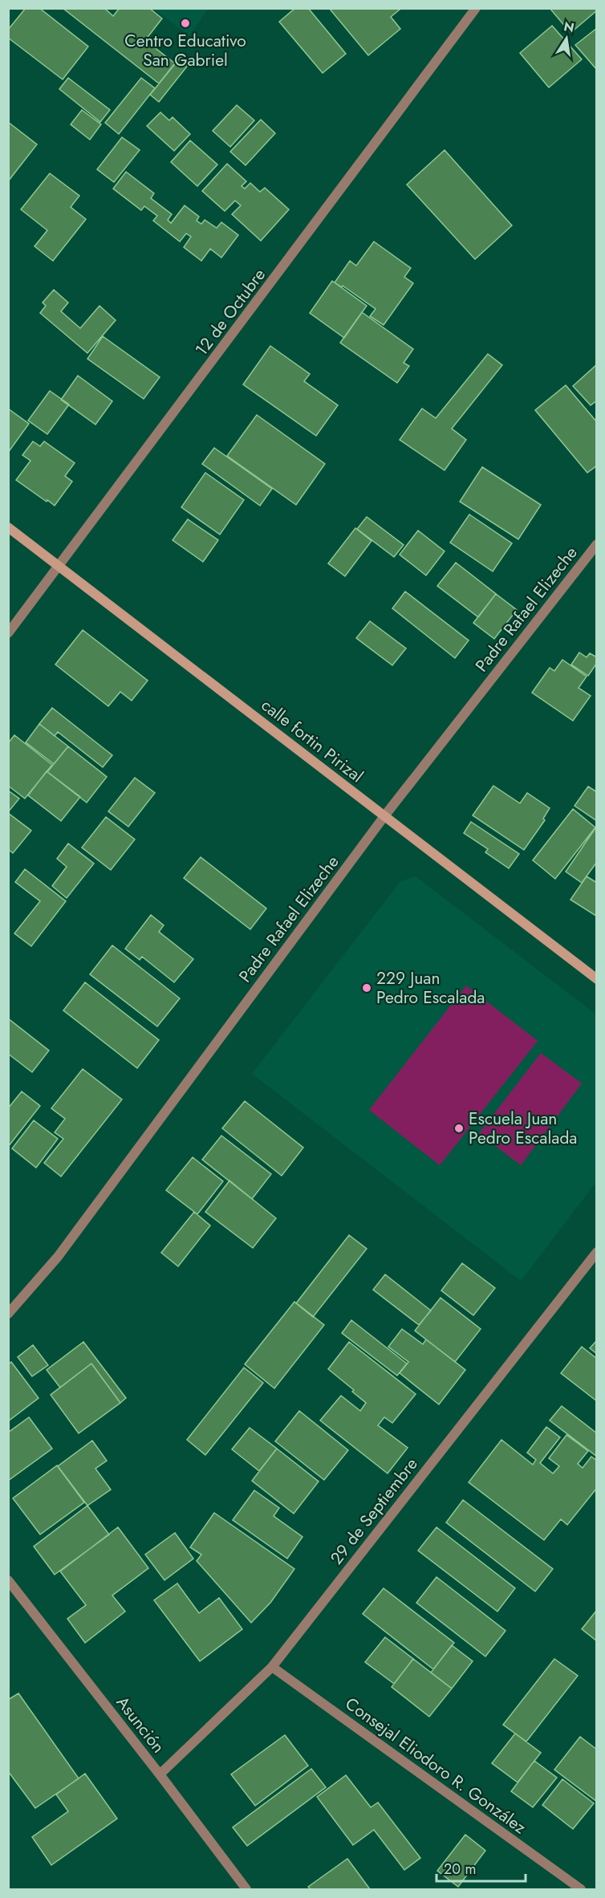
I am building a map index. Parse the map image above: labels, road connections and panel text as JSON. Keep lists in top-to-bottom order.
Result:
{
  "streets": {
    "street": [
      "12 de Octubre",
      "Padre Rafael Elizeche",
      "calle fortin Pirizal",
      "29 de Septiembre",
      "Asunción",
      "Consejal Eliodoro R. González"
    ]
  },
  "crossings": [
    ["12 de Octubre", "calle fortin Pirizal"],
    ["Padre Rafael Elizeche", "calle fortin Pirizal"],
    ["29 de Septiembre", "Asunción"],
    ["29 de Septiembre", "Consejal Eliodoro R. González"]
  ],
  "places": ["Centro Educativo San Gabriel", "229 Juan Pedro Escalada", "Escuela Juan Pedro Escalada"],
  "scale_bar": "20 m",
  "north": "top"
}
